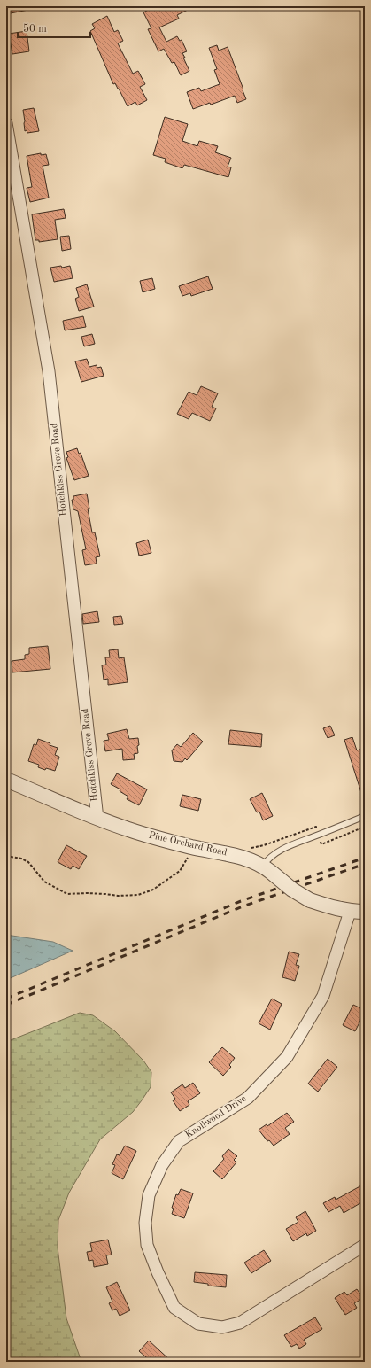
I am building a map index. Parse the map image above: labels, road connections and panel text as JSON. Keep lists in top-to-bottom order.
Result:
{
  "streets": {
    "street": ["Hotchkiss Grove Road", "Pine Orchard Road", "Knollwood Drive"]
  },
  "crossings": [
    ["Hotchkiss Grove Road", "Pine Orchard Road"],
    ["Pine Orchard Road", "Knollwood Drive"]
  ],
  "scale_bar": "50 m"
}
